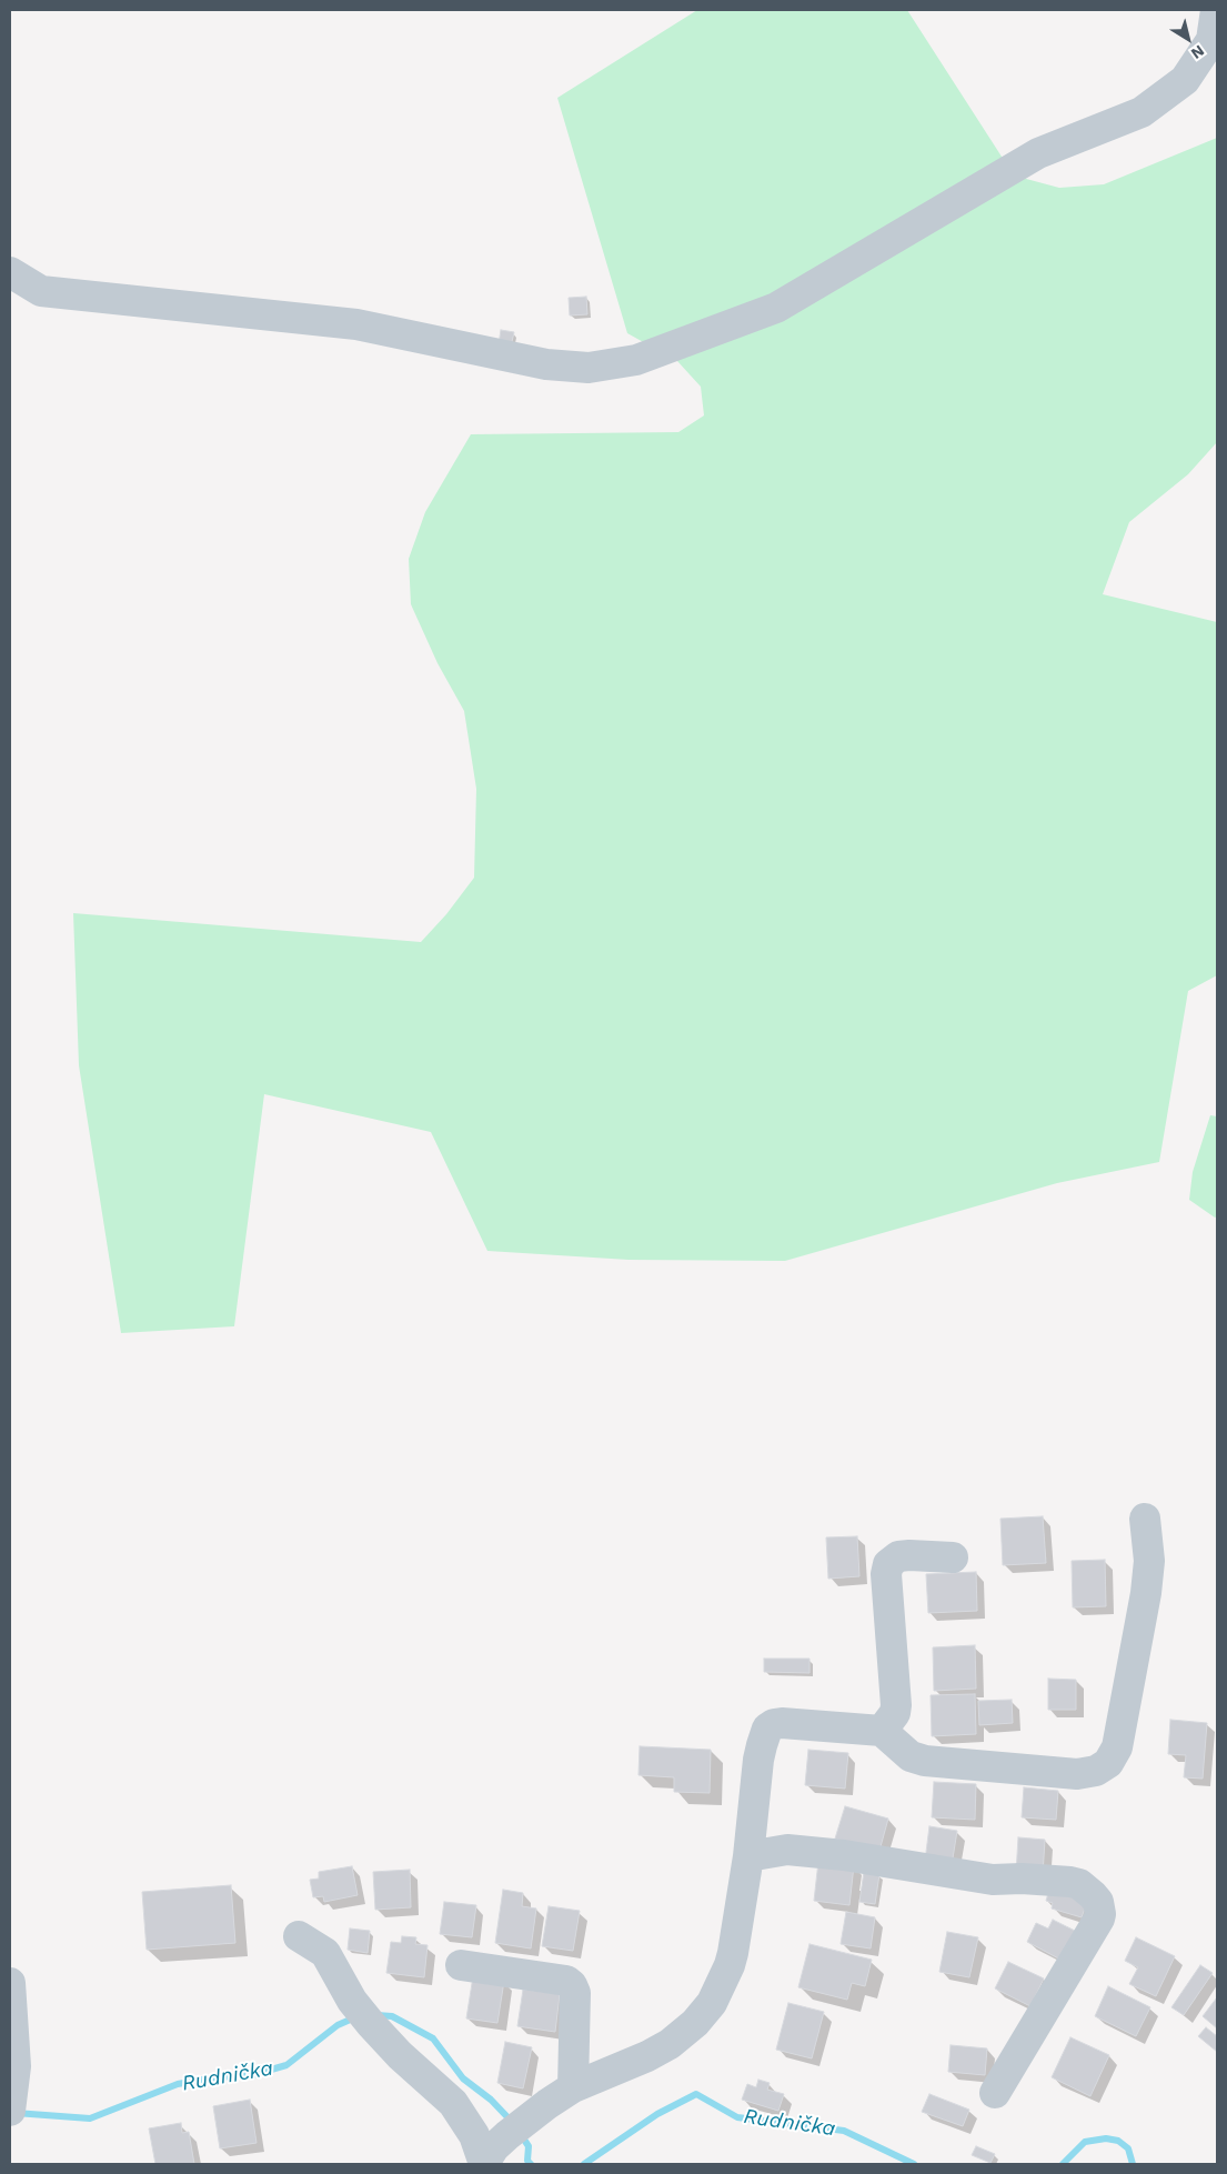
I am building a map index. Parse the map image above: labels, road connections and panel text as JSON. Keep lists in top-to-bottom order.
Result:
{
  "water": ["Rudnička"],
  "north": "bottom right"
}
